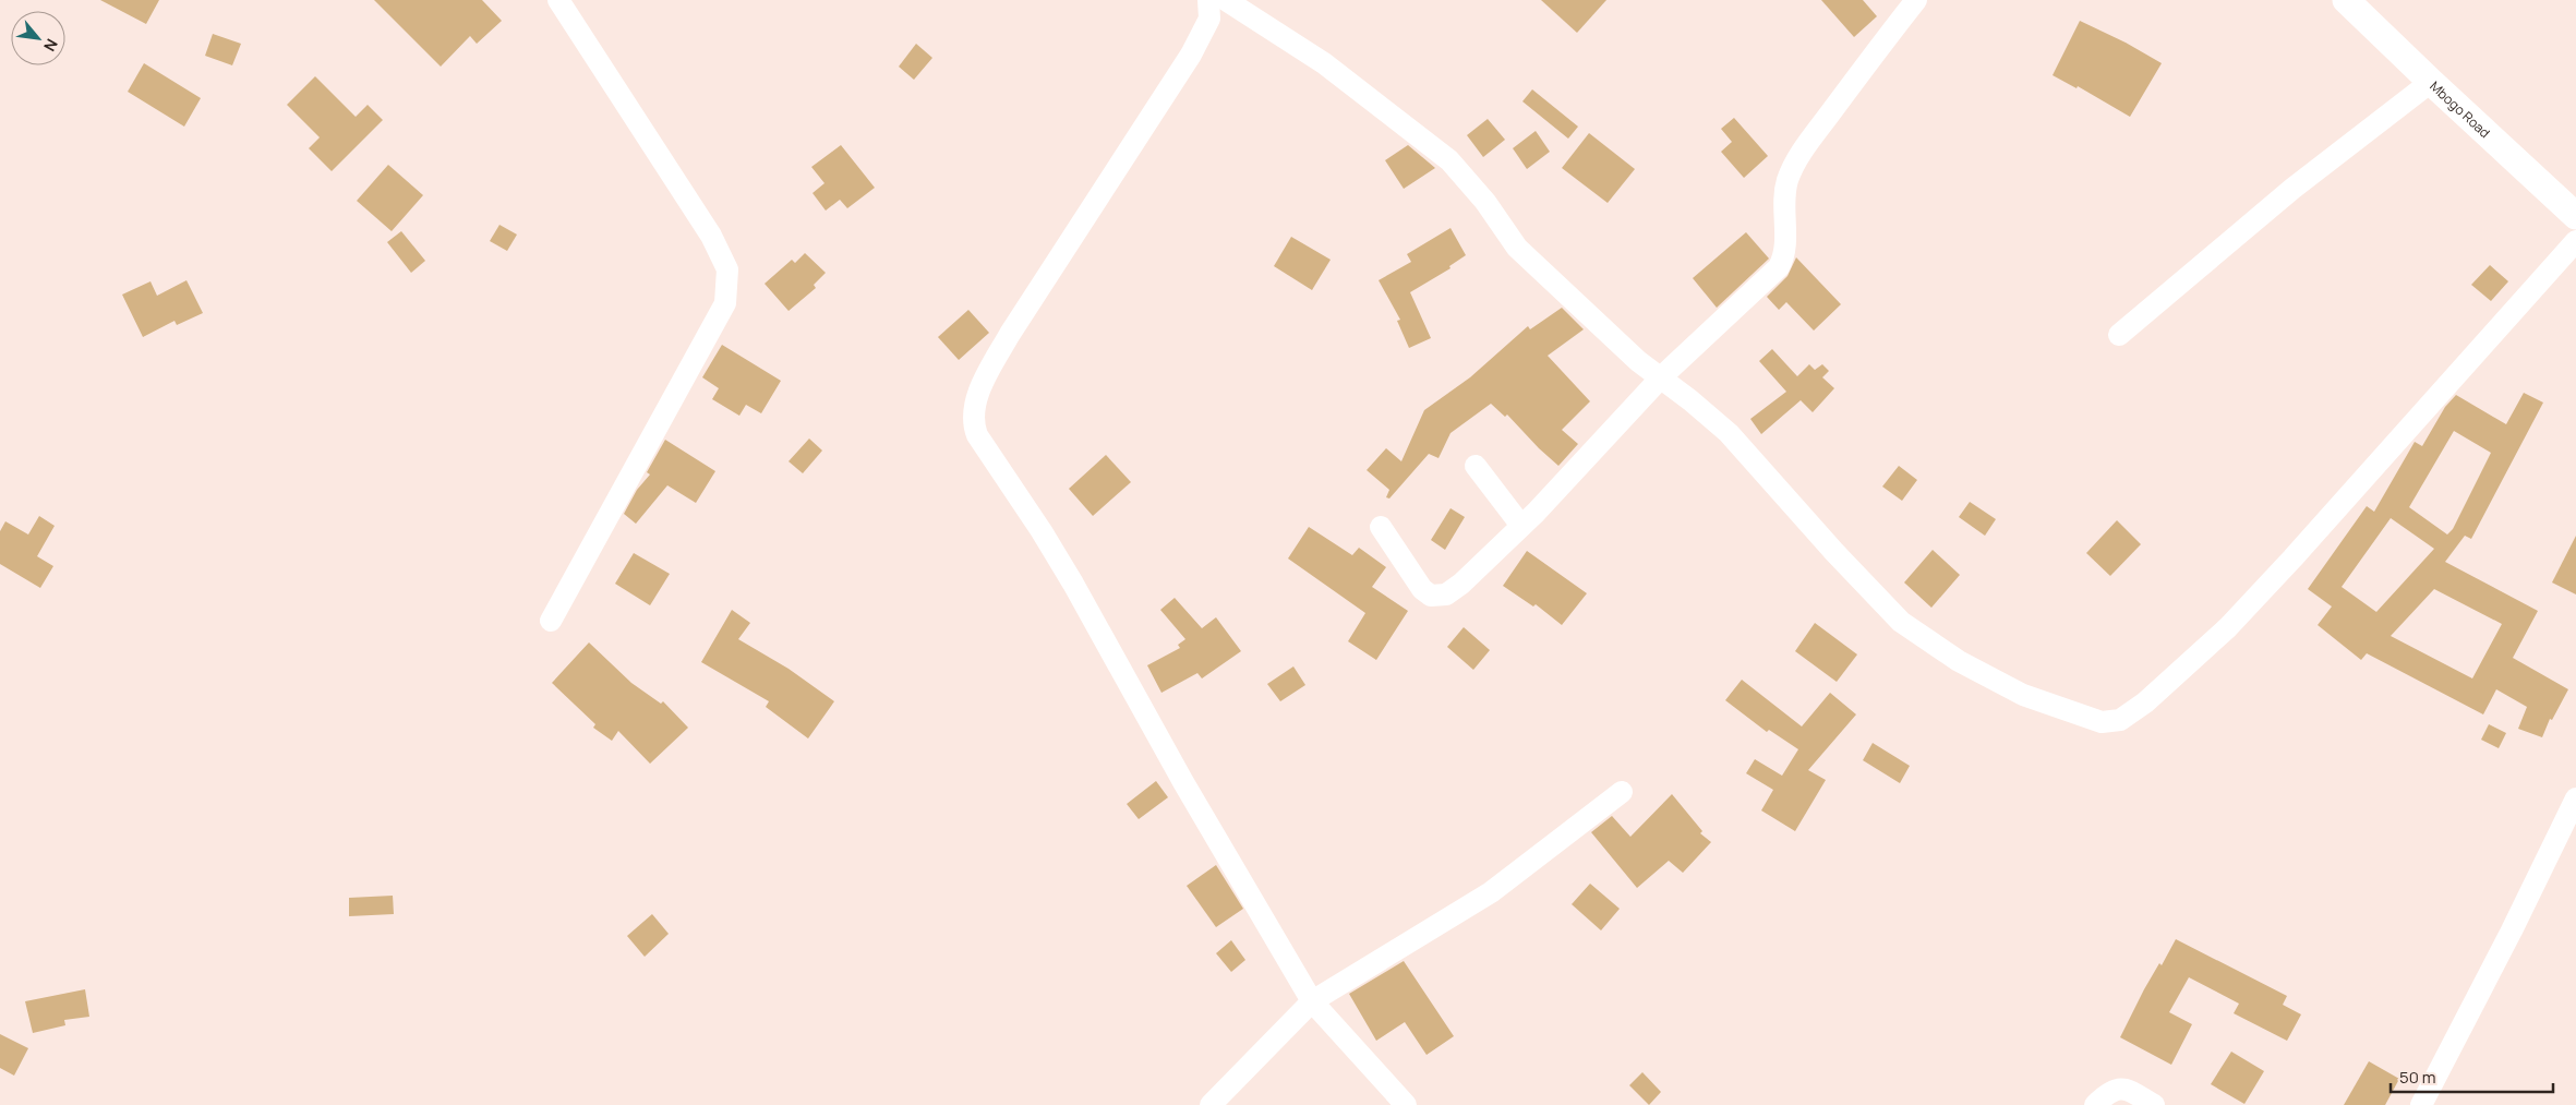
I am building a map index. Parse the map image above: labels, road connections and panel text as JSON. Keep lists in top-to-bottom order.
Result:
{
  "streets": {
    "main road": ["Mbogo Road"]
  },
  "scale_bar": "50 m",
  "north": "bottom right"
}
